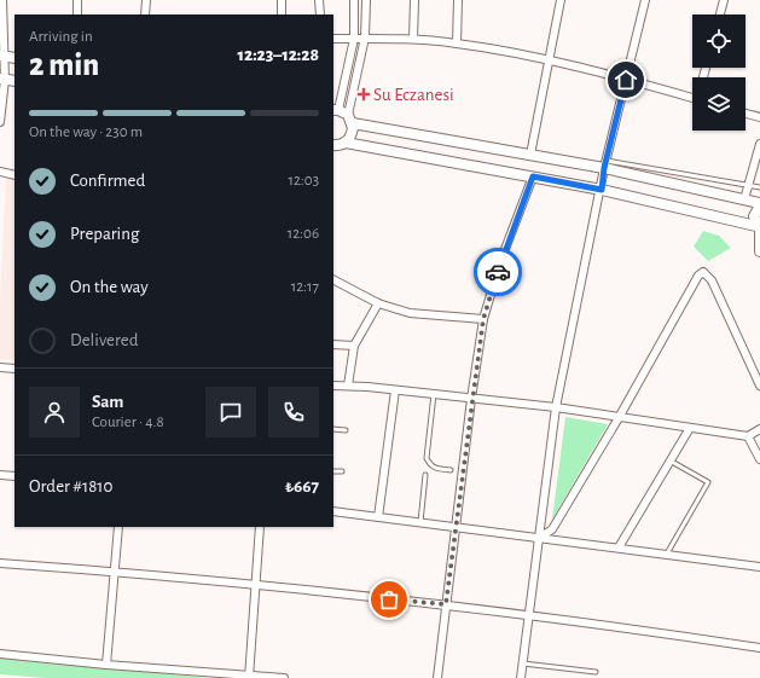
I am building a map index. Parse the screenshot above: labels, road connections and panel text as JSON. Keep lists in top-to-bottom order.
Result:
{
  "places": {
    "health": ["Su Eczanesi"]
  },
  "page": {
    "heading": ["2 min", "Arriving in", "12:23–12:28"],
    "panel": [
      "Sam",
      "Courier · 4.8",
      "Order #1810",
      "₺667"
    ],
    "bar": "On the way · 230 m",
    "list": [
      ["Confirmed", "12:03"],
      ["Preparing", "12:06"],
      ["On the way", "12:17"],
      "Delivered"
    ]
  }
}
